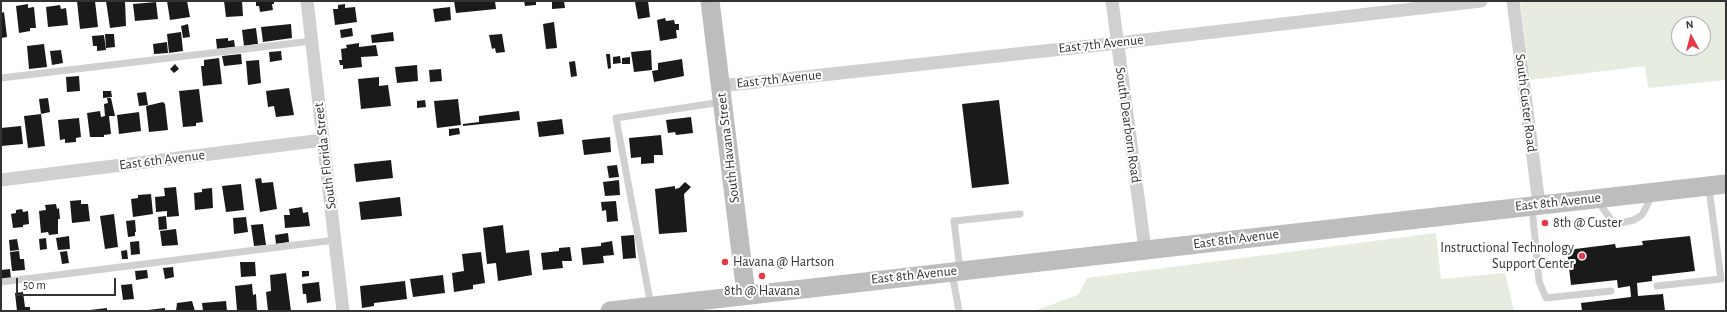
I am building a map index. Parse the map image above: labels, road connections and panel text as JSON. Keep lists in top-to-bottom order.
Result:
{
  "streets": {
    "street": [
      "East 7th Avenue",
      "South Custer Road",
      "South Dearborn Road",
      "South Havana Street",
      "South Florida Street",
      "East 6th Avenue",
      "East 8th Avenue"
    ]
  },
  "crossings": [
    ["East 7th Avenue", "South Dearborn Road"],
    ["East 7th Avenue", "South Havana Street"],
    ["South Custer Road", "East 8th Avenue"],
    ["South Dearborn Road", "East 8th Avenue"],
    ["South Havana Street", "East 8th Avenue"],
    ["South Florida Street", "East 6th Avenue"]
  ],
  "places": [
    "8th @ Custer",
    "Instructional Technology Support Center",
    "Havana @ Hartson",
    "8th @ Havana"
  ],
  "scale_bar": "50 m",
  "north": "top"
}
